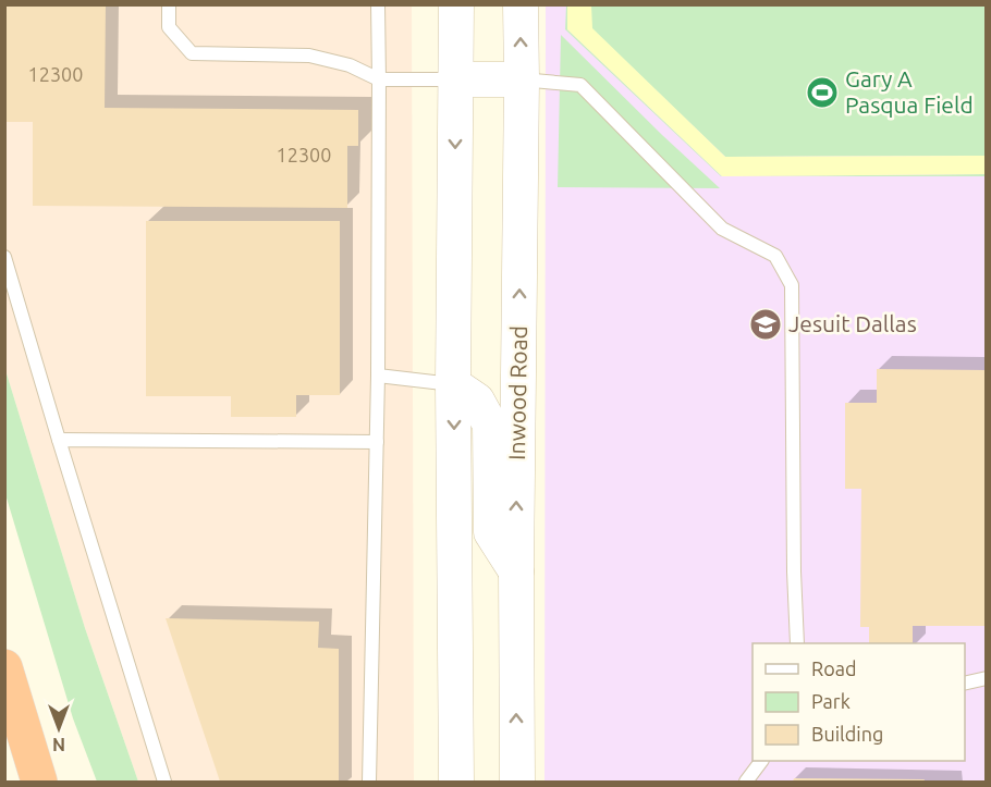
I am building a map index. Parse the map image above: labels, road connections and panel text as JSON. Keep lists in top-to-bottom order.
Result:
{
  "streets": {
    "main road": ["Inwood Road"]
  },
  "places": {
    "sports": ["Gary A Pasqua Field"],
    "school or university": ["Jesuit Dallas"]
  },
  "house_numbers": ["12300", "12300"],
  "legend": ["Road", "Park", "Building"],
  "north": "bottom"
}
